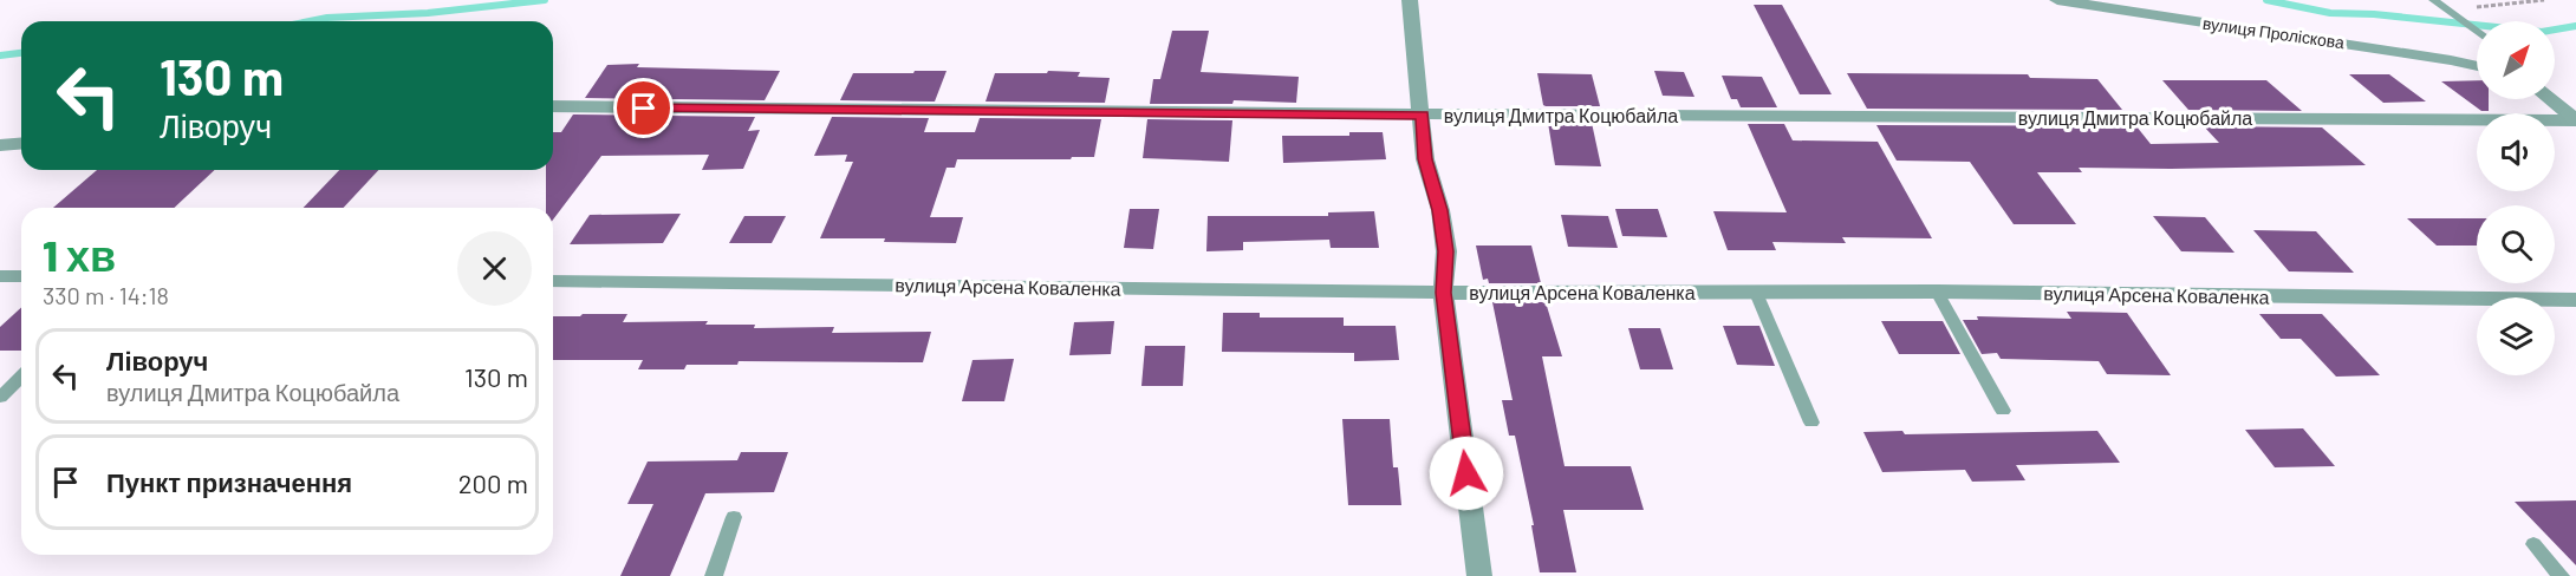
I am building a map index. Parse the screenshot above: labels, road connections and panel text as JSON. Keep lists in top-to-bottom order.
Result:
{
  "streets": {
    "street": ["вулиця Проліскова", "вулиця Дмитра Коцюбайла", "вулиця Арсена Коваленка"]
  },
  "north": "top right",
  "page": {
    "turn": ["130 m", "Ліворуч"],
    "heading": ["1 хв", "330 m · 14:18"],
    "list": [
      {
        "name": "Ліворуч",
        "note": "вулиця Дмитра Коцюбайла",
        "value": "130 m"
      },
      {
        "name": "Пункт призначення",
        "value": "200 m"
      }
    ]
  }
}
